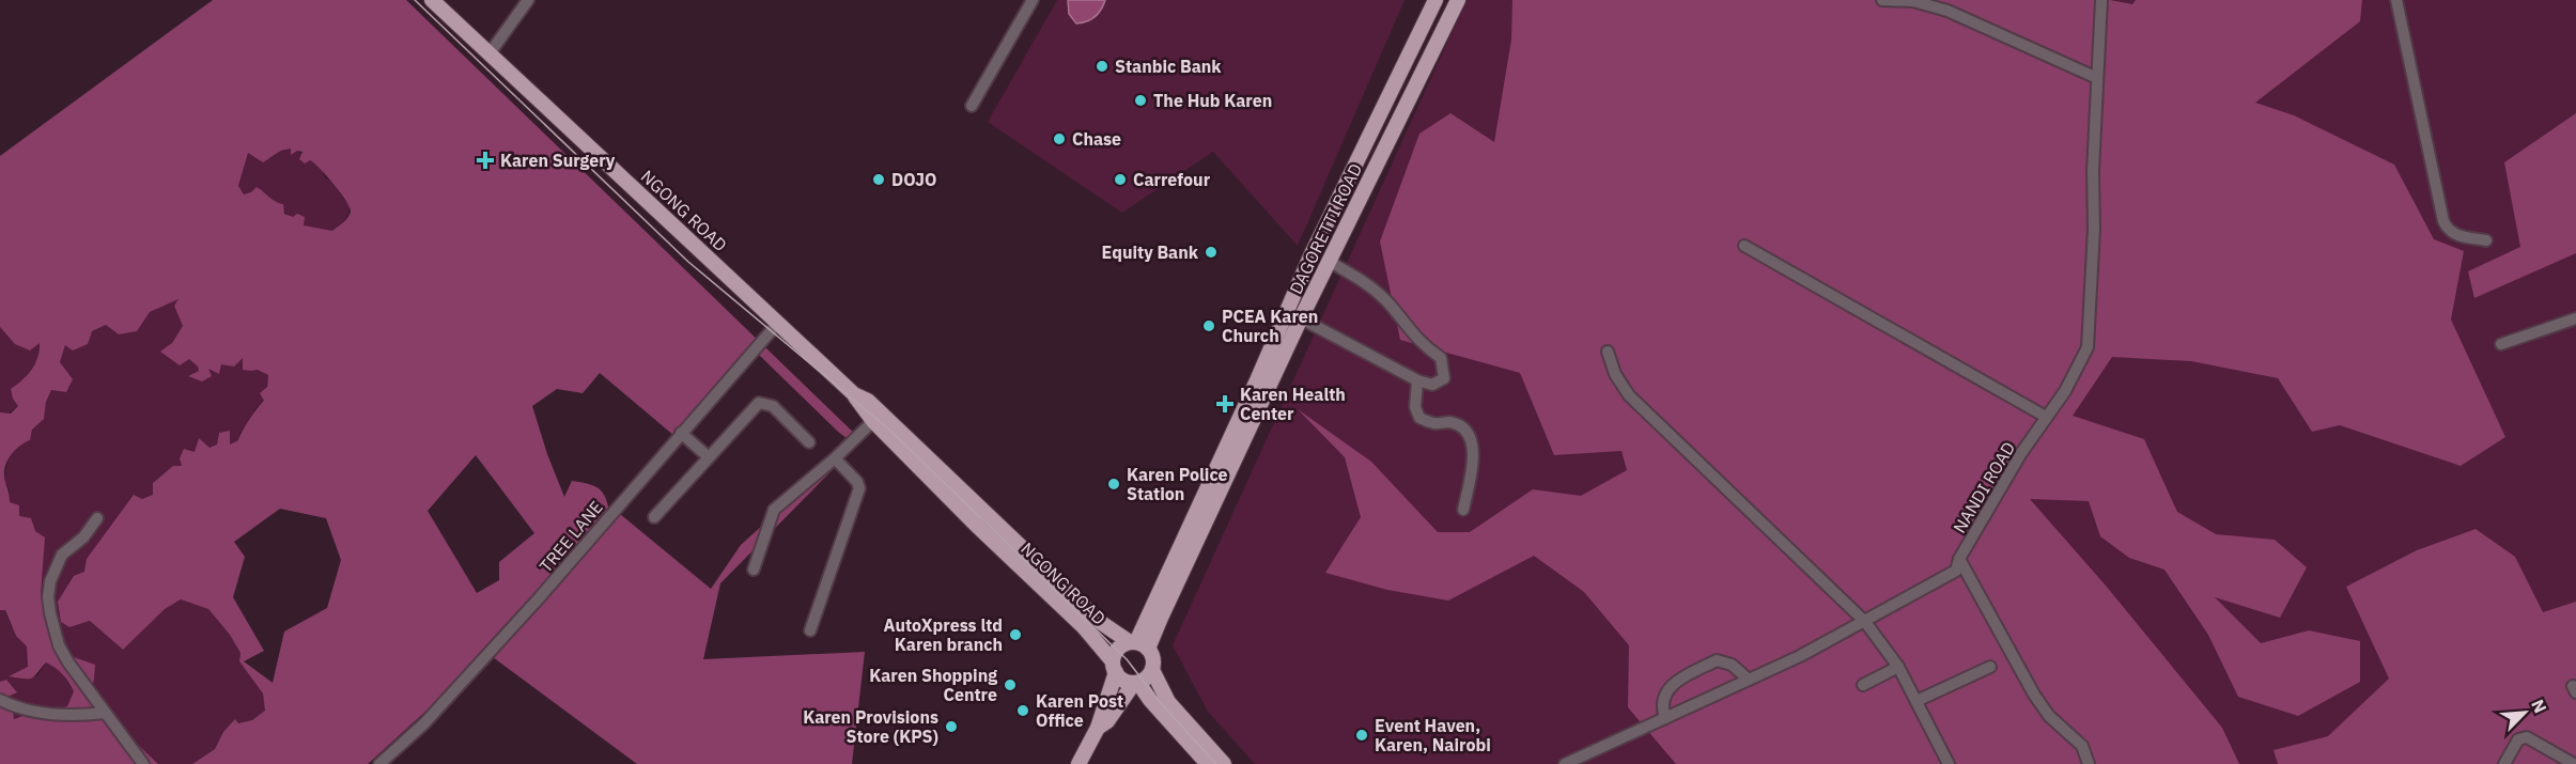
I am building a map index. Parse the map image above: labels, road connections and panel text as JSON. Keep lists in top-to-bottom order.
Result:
{
  "streets": {
    "main road": ["NGONG ROAD", "DAGORETTI ROAD"],
    "street": ["NANDI ROAD", "TREE LANE"]
  },
  "crossings": [
    ["NGONG ROAD", "DAGORETTI ROAD"],
    ["NGONG ROAD", "TREE LANE"]
  ],
  "places": {
    "other": [
      "Stanbic Bank",
      "The Hub Karen",
      "Chase",
      "DOJO",
      "Carrefour",
      "Equity Bank",
      "PCEA Karen Church",
      "Karen Police Station",
      "AutoXpress ltd Karen branch",
      "Karen Shopping Centre",
      "Karen Post Office",
      "Karen Provisions Store (KPS)",
      "Event Haven, Karen, Nairobi"
    ],
    "health": ["Karen Surgery", "Karen Health Center"]
  },
  "north": "top right"
}
